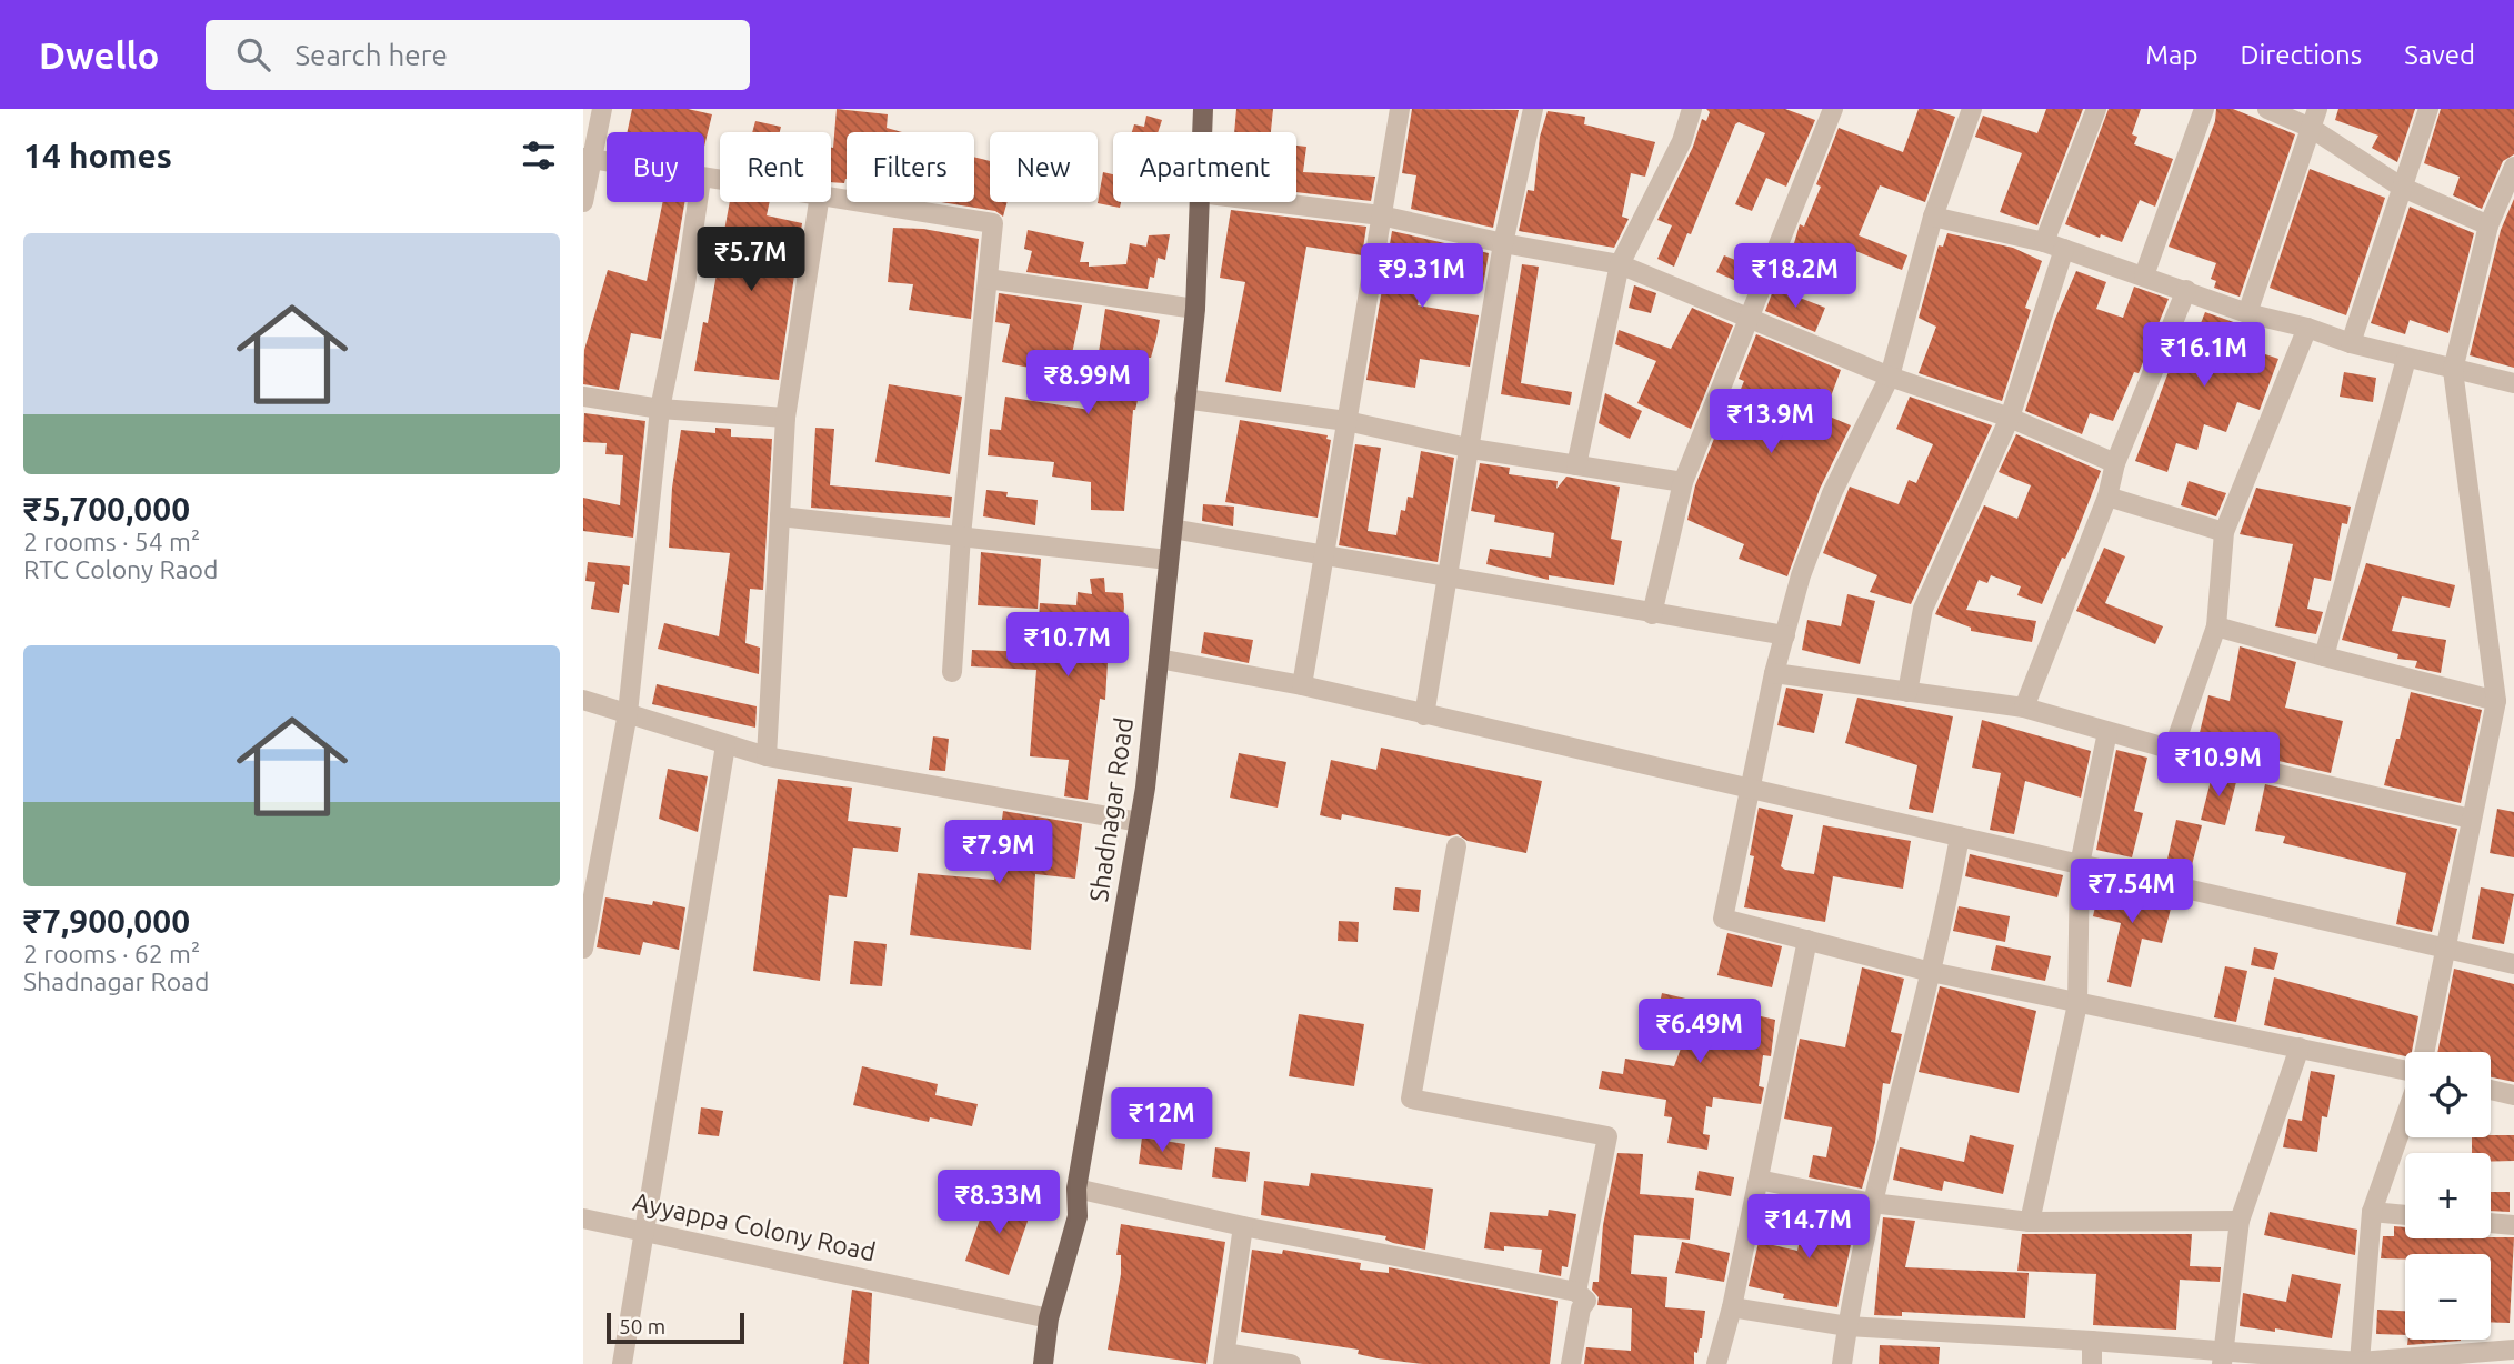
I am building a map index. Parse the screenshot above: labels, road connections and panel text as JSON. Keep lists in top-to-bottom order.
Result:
{
  "streets": {
    "main road": ["Shadnagar Road"],
    "street": ["Ayyappa Colony Road"]
  },
  "crossings": [
    ["Shadnagar Road", "Ayyappa Colony Road"]
  ],
  "scale_bar": "50 m",
  "page": {
    "header": "Dwello",
    "search": "Search here",
    "nav": ["Map", "Directions", "Saved"],
    "heading": "14 homes",
    "chip": [
      "Buy",
      "Rent",
      "Filters",
      "New",
      "Apartment"
    ],
    "list": [
      {
        "name": "₹5,700,000",
        "note": "2 rooms · 54 m² · RTC Colony Raod"
      },
      {
        "name": "₹7,900,000",
        "note": "2 rooms · 62 m² · Shadnagar Road"
      }
    ],
    "price": [
      "₹5.7M",
      "₹9.31M",
      "₹18.2M",
      "₹16.1M",
      "₹8.99M",
      "₹13.9M",
      "₹10.7M",
      "₹10.9M",
      "₹7.9M",
      "₹7.54M",
      "₹6.49M",
      "₹12M",
      "₹8.33M",
      "₹14.7M"
    ],
    "map_buttons": ["+", "−"],
    "scale": "50 m"
  }
}
